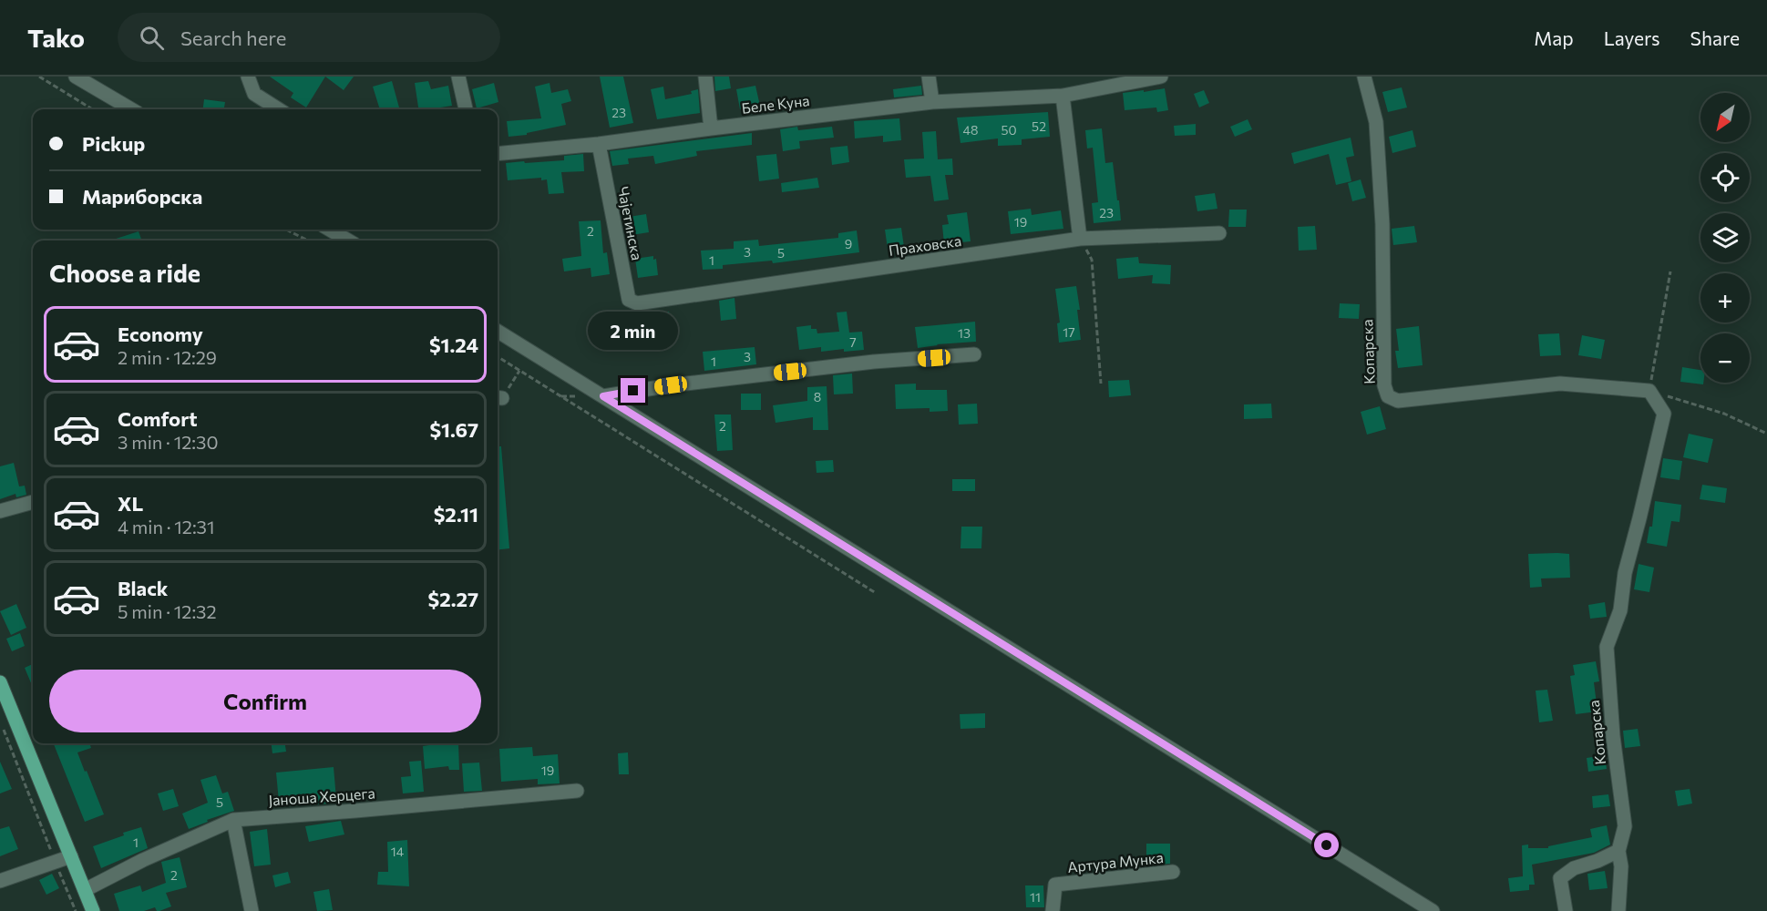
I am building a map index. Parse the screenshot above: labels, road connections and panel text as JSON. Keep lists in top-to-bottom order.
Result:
{
  "streets": {
    "street": [
      "Беле Куна",
      "Чајетинска",
      "Праховска",
      "Копарска",
      "Јаноша Херцега",
      "Артура Мунка"
    ]
  },
  "crossings": [
    ["Беле Куна", "Чајетинска"],
    ["Чајетинска", "Праховска"]
  ],
  "house_numbers": [
    "23",
    "52",
    "48",
    "50",
    "23",
    "19",
    "2",
    "9",
    "3",
    "5",
    "1",
    "17",
    "13",
    "7",
    "3",
    "1",
    "8",
    "2",
    "19",
    "5",
    "1",
    "14",
    "2",
    "11"
  ],
  "north": "bottom left",
  "page": {
    "header": "Tako",
    "search": "Search here",
    "nav": ["Map", "Layers", "Share"],
    "map_buttons": ["+", "−"],
    "banner": ["Pickup", "Мариборска"],
    "heading": "Choose a ride",
    "list": [
      {
        "name": "Economy",
        "note": "2 min · 12:29",
        "value": "$1.24"
      },
      {
        "name": "Comfort",
        "note": "3 min · 12:30",
        "value": "$1.67"
      },
      {
        "name": "XL",
        "note": "4 min · 12:31",
        "value": "$2.11"
      },
      {
        "name": "Black",
        "note": "5 min · 12:32",
        "value": "$2.27"
      }
    ],
    "bubble": "2 min",
    "buttons": "Confirm"
  }
}
